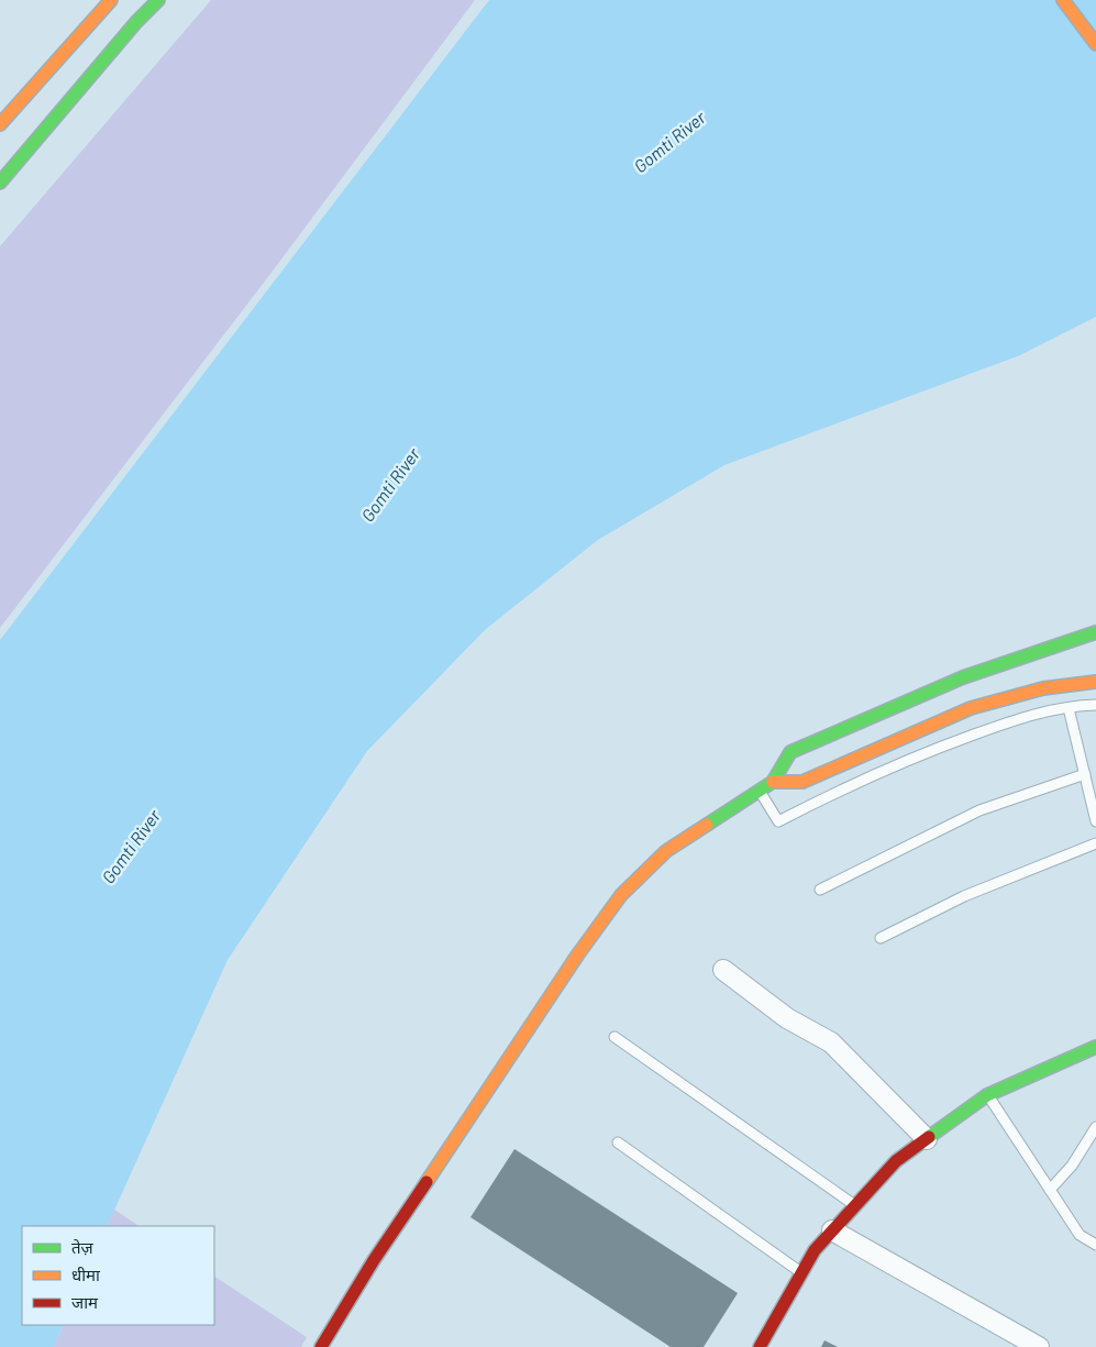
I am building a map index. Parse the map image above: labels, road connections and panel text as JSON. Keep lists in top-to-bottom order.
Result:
{
  "water": ["Gomti River"],
  "legend": ["तेज़", "धीमा", "जाम"]
}
